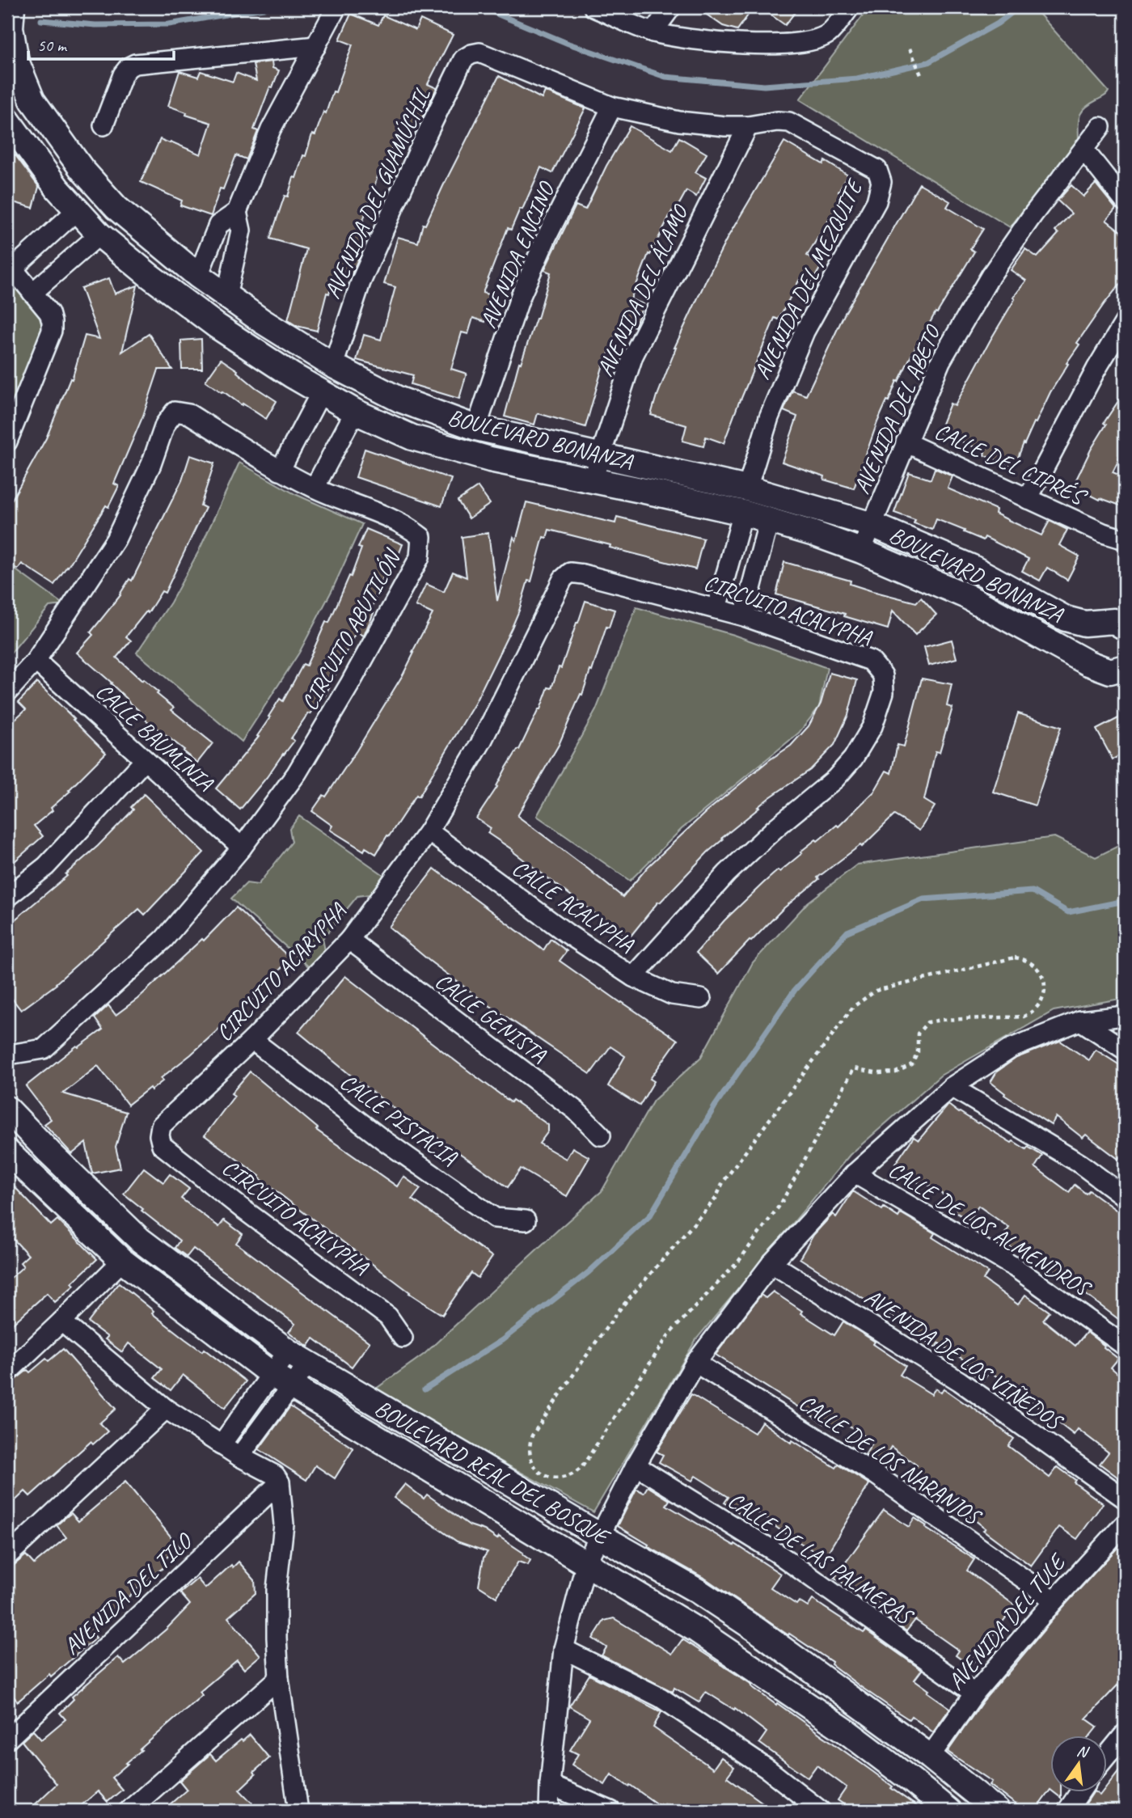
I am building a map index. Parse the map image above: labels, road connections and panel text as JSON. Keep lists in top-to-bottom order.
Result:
{
  "streets": {
    "street": [
      "AVENIDA DEL GUAMÚCHIL",
      "AVENIDA ENCINO",
      "AVENIDA DEL MEZQUITE",
      "AVENIDA DEL ÁLAMO",
      "AVENIDA DEL ABETO",
      "BOULEVARD BONANZA",
      "CALLE DEL CIPRÉS",
      "CIRCUITO ACALYPHA",
      "CIRCUITO ABUTILÓN",
      "CALLE BAUMINIA",
      "CALLE ACALYPHA",
      "CIRCUITO ACARYPHA",
      "CALLE GENISTA",
      "CALLE PISTACIA",
      "CALLE DE LOS ALMENDROS",
      "AVENIDA DE LOS VIÑEDOS",
      "CALLE DE LOS NARANJOS",
      "BOULEVARD REAL DEL BOSQUE",
      "CALLE DE LAS PALMERAS",
      "AVENIDA DEL TILO",
      "AVENIDA DEL TULE"
    ]
  },
  "crossings": [
    ["AVENIDA DEL GUAMÚCHIL", "AVENIDA DEL MEZQUITE"],
    ["AVENIDA DEL GUAMÚCHIL", "BOULEVARD BONANZA"],
    ["AVENIDA ENCINO", "AVENIDA DEL MEZQUITE"],
    ["AVENIDA ENCINO", "BOULEVARD BONANZA"],
    ["AVENIDA DEL MEZQUITE", "AVENIDA DEL ÁLAMO"],
    ["AVENIDA DEL MEZQUITE", "BOULEVARD BONANZA"],
    ["AVENIDA DEL ÁLAMO", "BOULEVARD BONANZA"],
    ["AVENIDA DEL ABETO", "BOULEVARD BONANZA"],
    ["AVENIDA DEL ABETO", "CALLE DEL CIPRÉS"],
    ["CIRCUITO ACALYPHA", "CALLE ACALYPHA"],
    ["CIRCUITO ACALYPHA", "CIRCUITO ACARYPHA"],
    ["CIRCUITO ABUTILÓN", "CALLE BAUMINIA"],
    ["CALLE ACALYPHA", "CIRCUITO ACARYPHA"],
    ["CIRCUITO ACARYPHA", "CALLE GENISTA"],
    ["CIRCUITO ACARYPHA", "CALLE PISTACIA"],
    ["CALLE DE LOS NARANJOS", "AVENIDA DEL TULE"],
    ["BOULEVARD REAL DEL BOSQUE", "AVENIDA DEL TULE"],
    ["CALLE DE LAS PALMERAS", "AVENIDA DEL TULE"]
  ],
  "scale_bar": "50 m",
  "north": "top"
}
